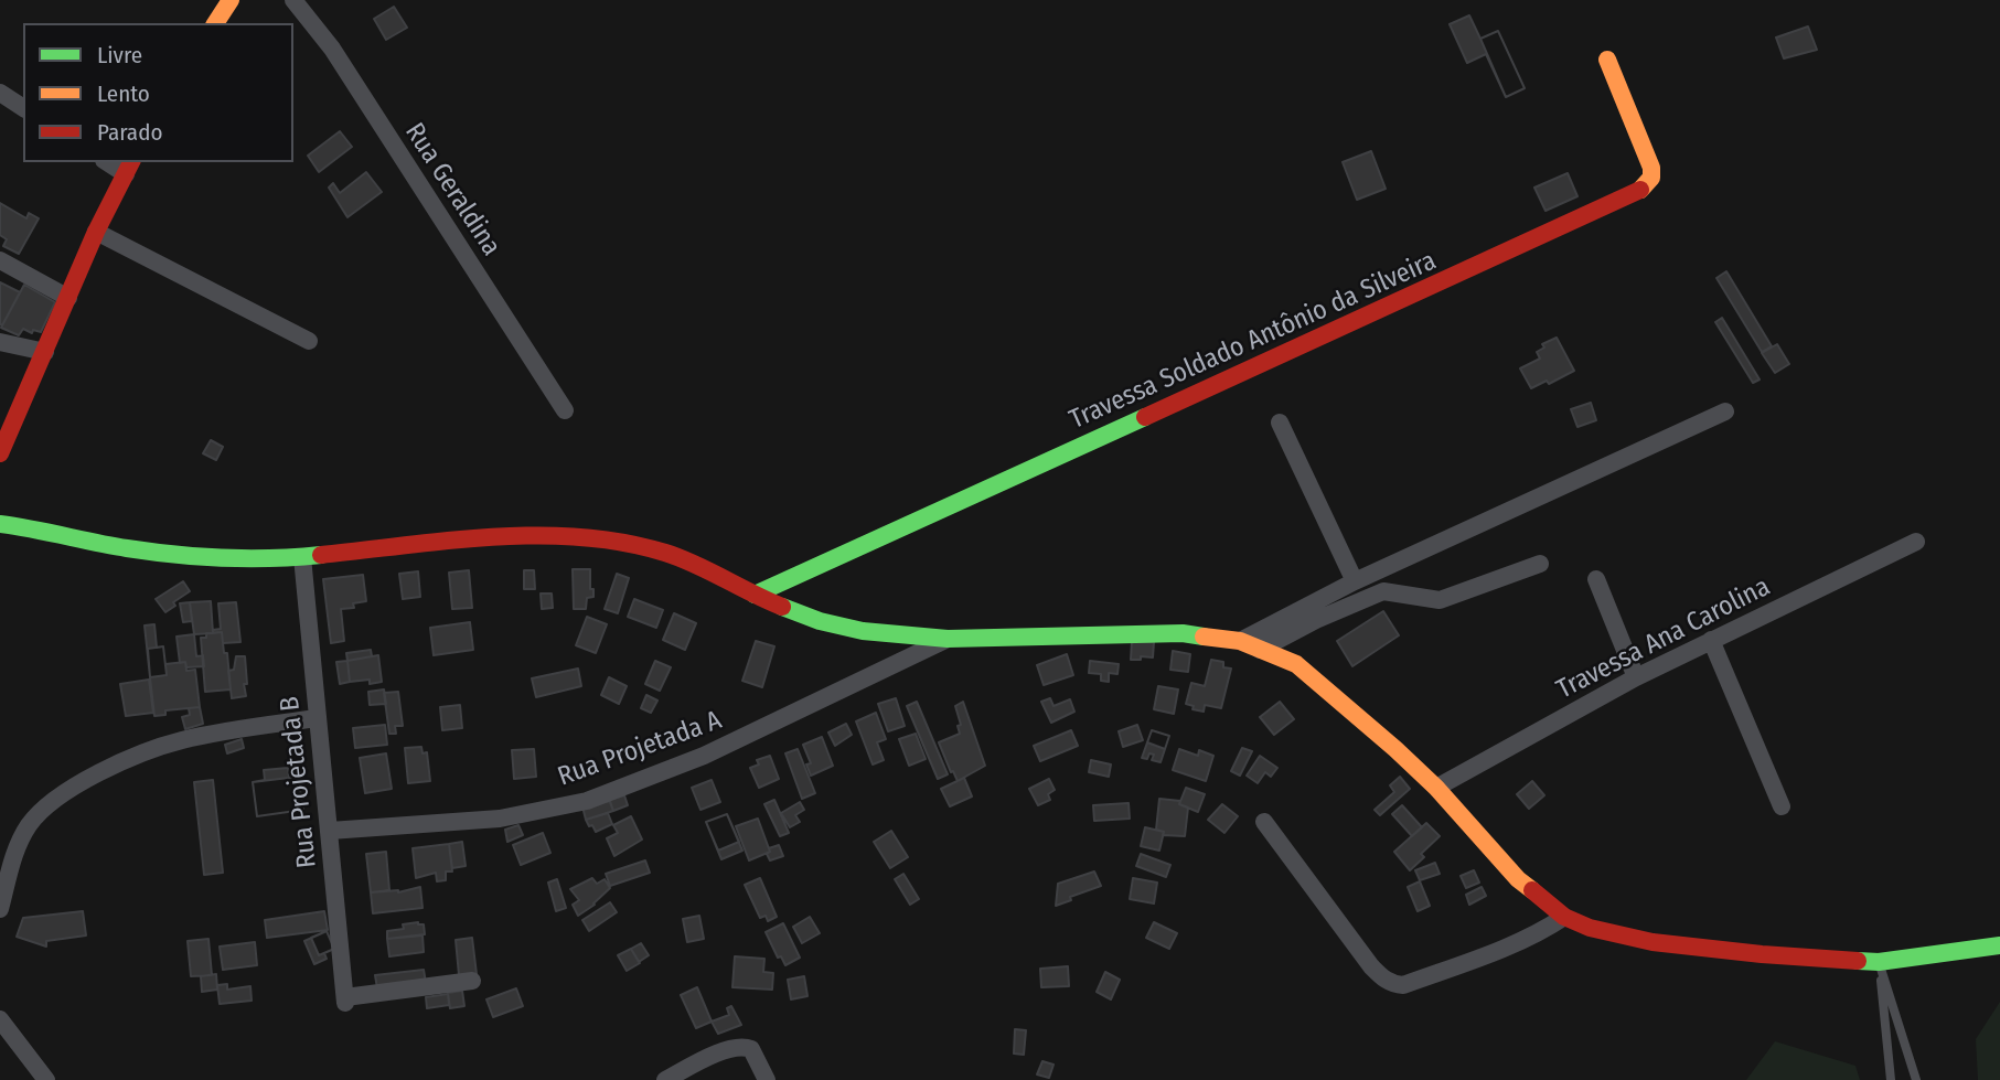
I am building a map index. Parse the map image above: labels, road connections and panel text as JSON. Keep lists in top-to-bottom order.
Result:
{
  "streets": {
    "street": [
      "Rua Geraldina",
      "Travessa Soldado Antônio da Silveira",
      "Travessa Ana Carolina",
      "Rua Projetada A",
      "Rua Projetada B"
    ]
  },
  "crossings": [
    ["Rua Projetada A", "Rua Projetada B"]
  ],
  "legend": ["Livre", "Lento", "Parado"]
}
